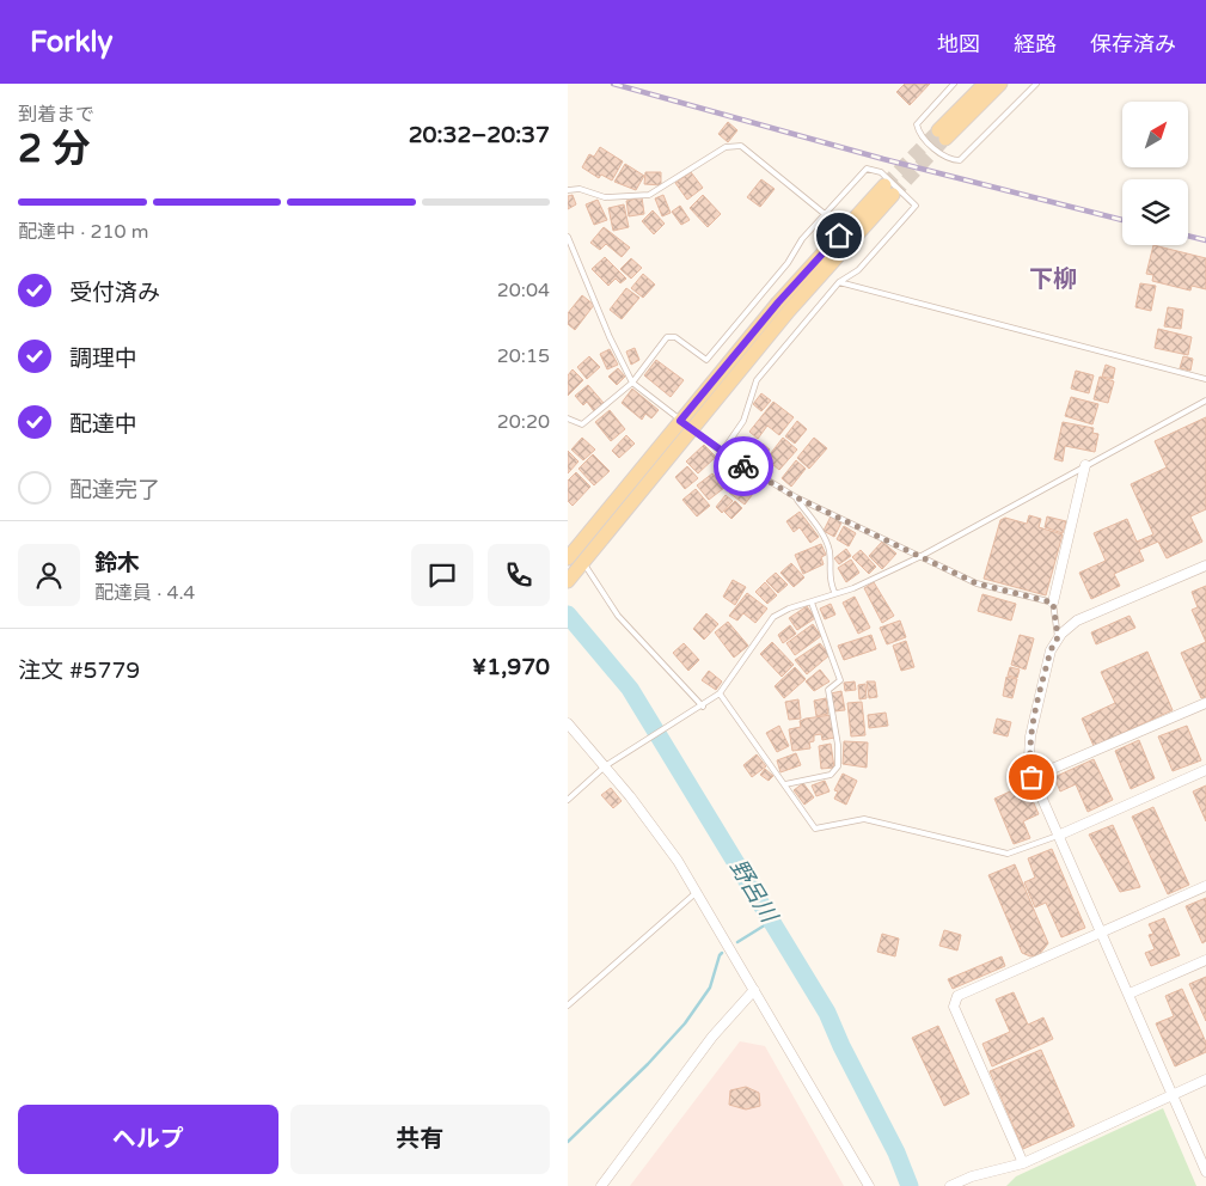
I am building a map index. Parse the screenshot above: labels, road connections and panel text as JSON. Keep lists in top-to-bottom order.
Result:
{
  "districts": ["下柳"],
  "water": ["野呂川"],
  "north": "top right",
  "page": {
    "header": "Forkly",
    "nav": ["地図", "経路", "保存済み"],
    "heading": ["2 分", "到着まで", "20:32–20:37"],
    "panel": [
      "鈴木",
      "配達員 · 4.4",
      "注文 #5779",
      "¥1,970"
    ],
    "bar": "配達中 · 210 m",
    "list": [
      ["受付済み", "20:04"],
      ["調理中", "20:15"],
      ["配達中", "20:20"],
      "配達完了"
    ],
    "buttons": ["ヘルプ", "共有"]
  }
}
